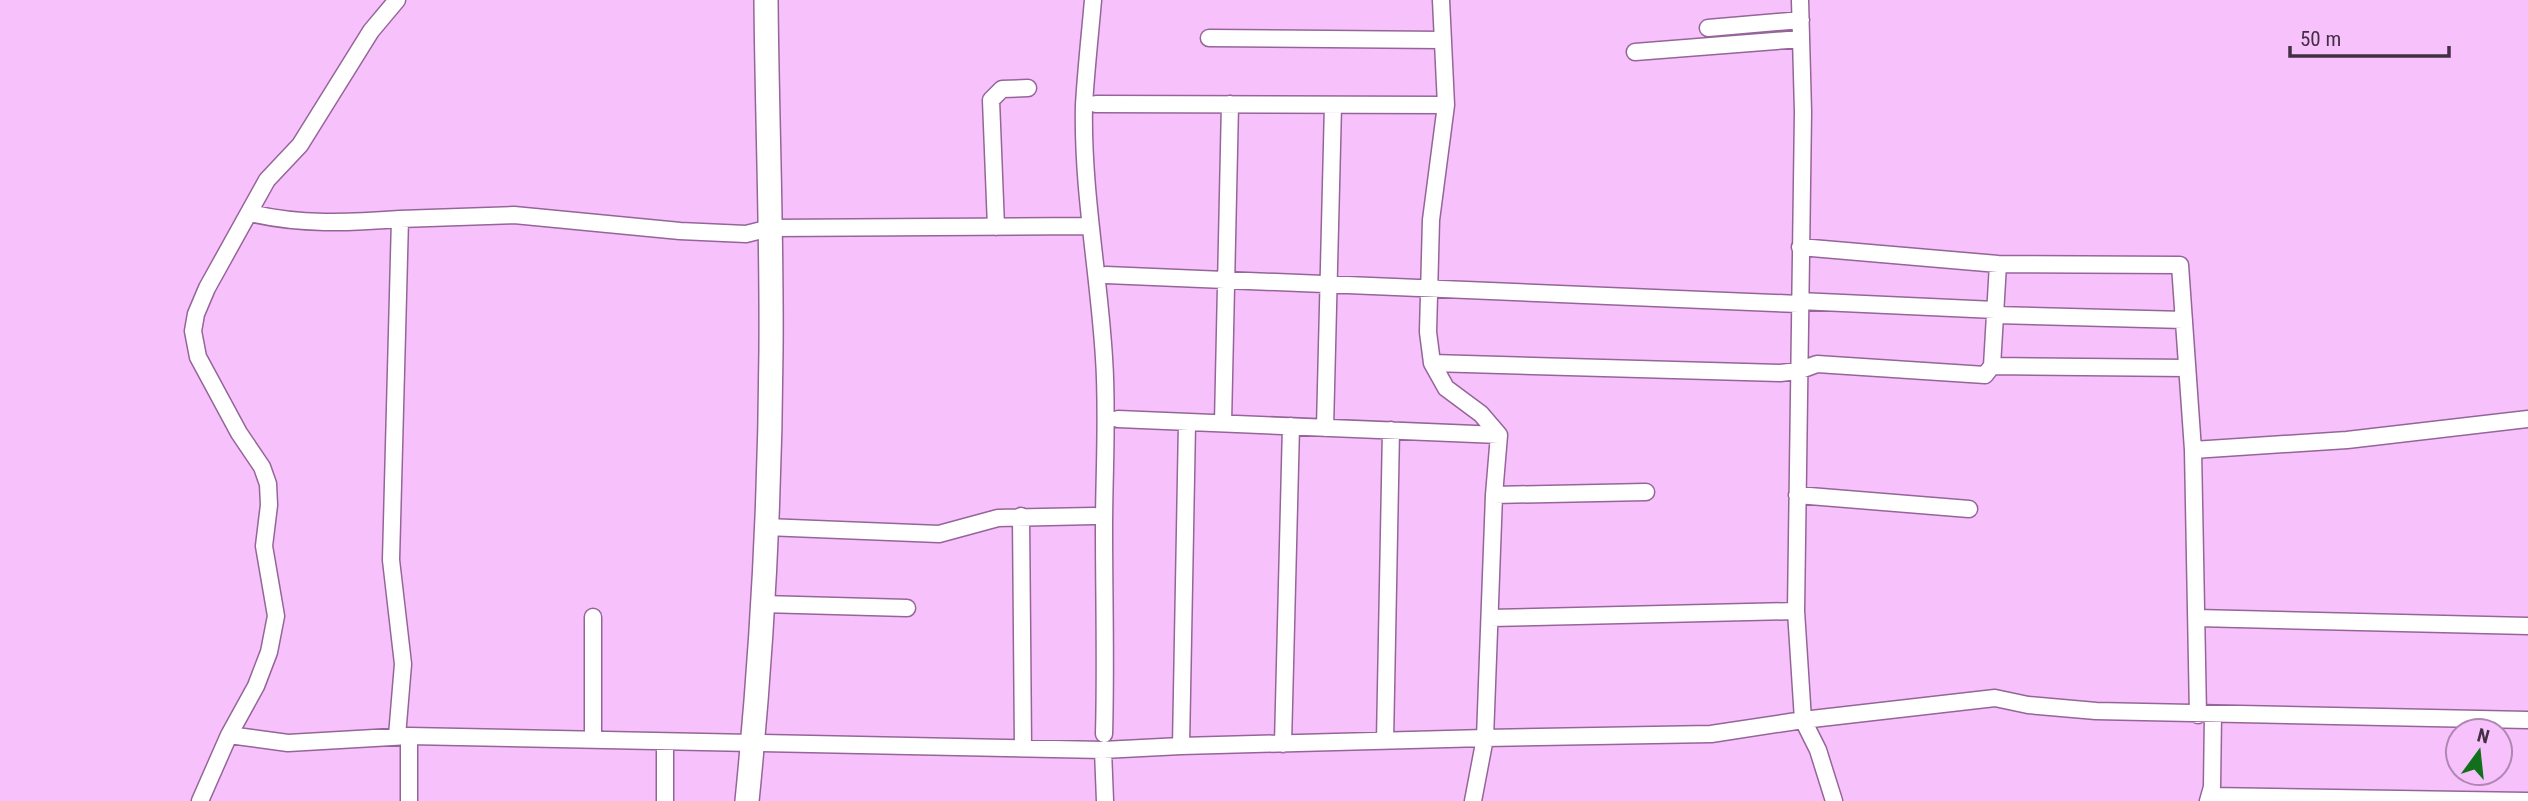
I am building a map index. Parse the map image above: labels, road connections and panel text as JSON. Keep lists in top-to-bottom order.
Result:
{
  "scale_bar": "50 m",
  "north": "top"
}
